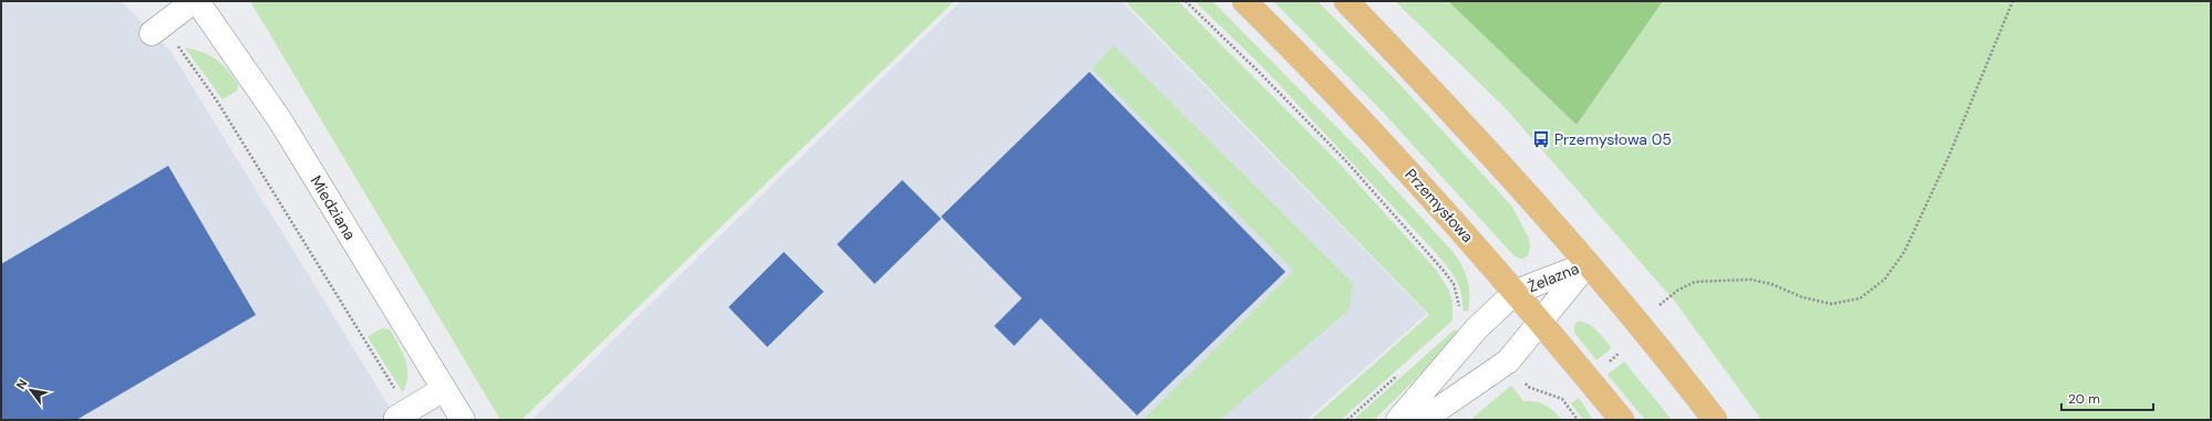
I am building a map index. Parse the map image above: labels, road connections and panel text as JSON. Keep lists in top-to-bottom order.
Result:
{
  "streets": {
    "main road": ["Przemysłowa"],
    "street": ["Miedziana", "Żelazna"]
  },
  "crossings": [
    ["Przemysłowa", "Żelazna"]
  ],
  "places": {
    "bus stop": ["Przemysłowa 05"]
  },
  "scale_bar": "20 m",
  "north": "top left"
}
